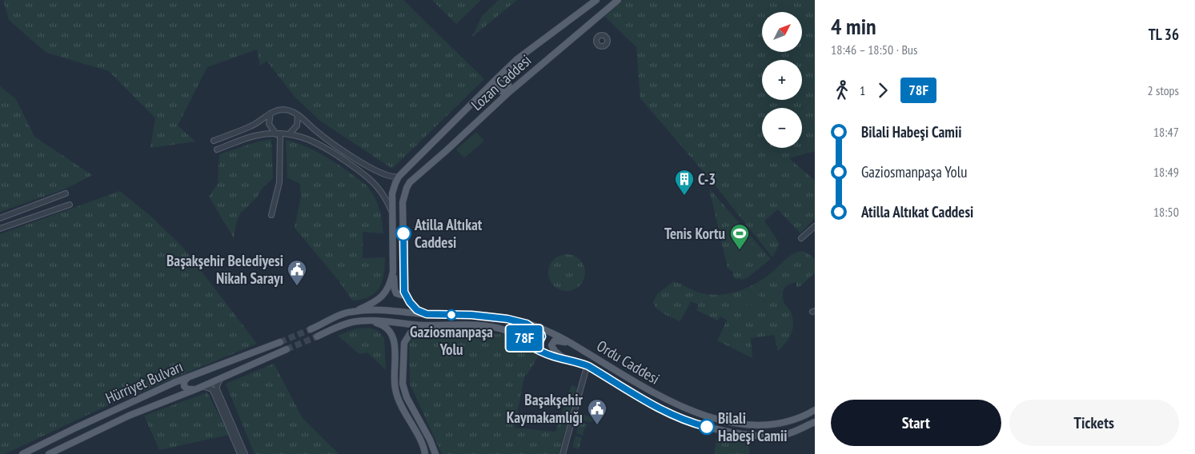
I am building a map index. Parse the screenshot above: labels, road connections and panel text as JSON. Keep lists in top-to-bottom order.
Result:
{
  "streets": {
    "main road": ["Lozan Caddesi", "Ordu Caddesi", "Hürriyet Bulvarı"]
  },
  "places": {
    "building": ["C-3"],
    "other": ["Atilla Altıkat Caddesi", "Gaziosmanpaşa Yolu", "Bilali Habeşi Camii"],
    "sports": ["Tenis Kortu"],
    "public building": ["Başakşehir Belediyesi Nikah Sarayı", "Başakşehir Kaymakamlığı"]
  },
  "lines": ["bus line 78F"],
  "north": "top right",
  "page": {
    "on_map": "78F",
    "heading": ["4 min", "18:46 – 18:50 · Bus", "TL 36"],
    "map_buttons": ["+", "−"],
    "legs": ["1", "78F", "2 stops"],
    "list": [
      {
        "name": "Bilali Habeşi Camii",
        "value": "18:47"
      },
      {
        "name": "Gaziosmanpaşa Yolu",
        "value": "18:49"
      },
      {
        "name": "Atilla Altıkat Caddesi",
        "value": "18:50"
      }
    ],
    "buttons": ["Start", "Tickets"]
  }
}
